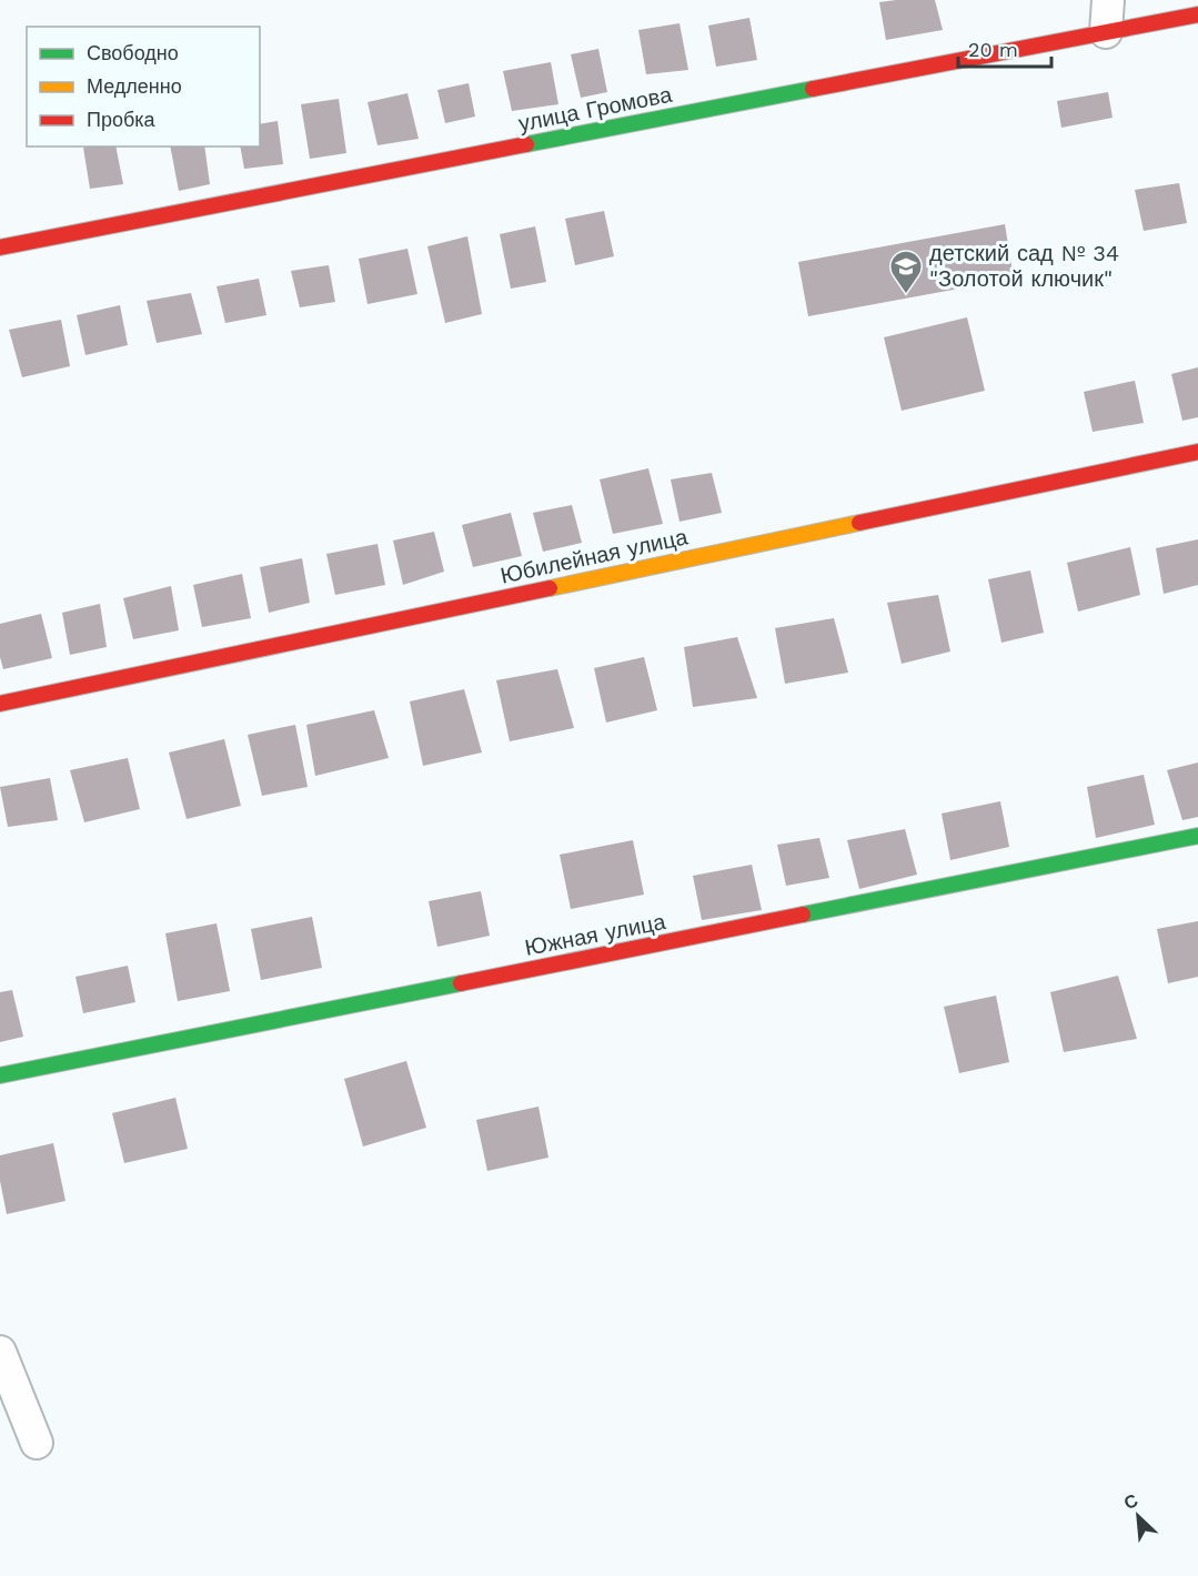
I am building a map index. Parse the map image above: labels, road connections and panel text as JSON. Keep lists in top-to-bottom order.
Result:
{
  "streets": {
    "street": ["улица Громова", "Юбилейная улица", "Южная улица"]
  },
  "places": {
    "school or university": ["детский сад № 34 \"Золотой ключик\""]
  },
  "legend": ["Свободно", "Медленно", "Пробка"],
  "scale_bar": "20 m",
  "north": "top left"
}
